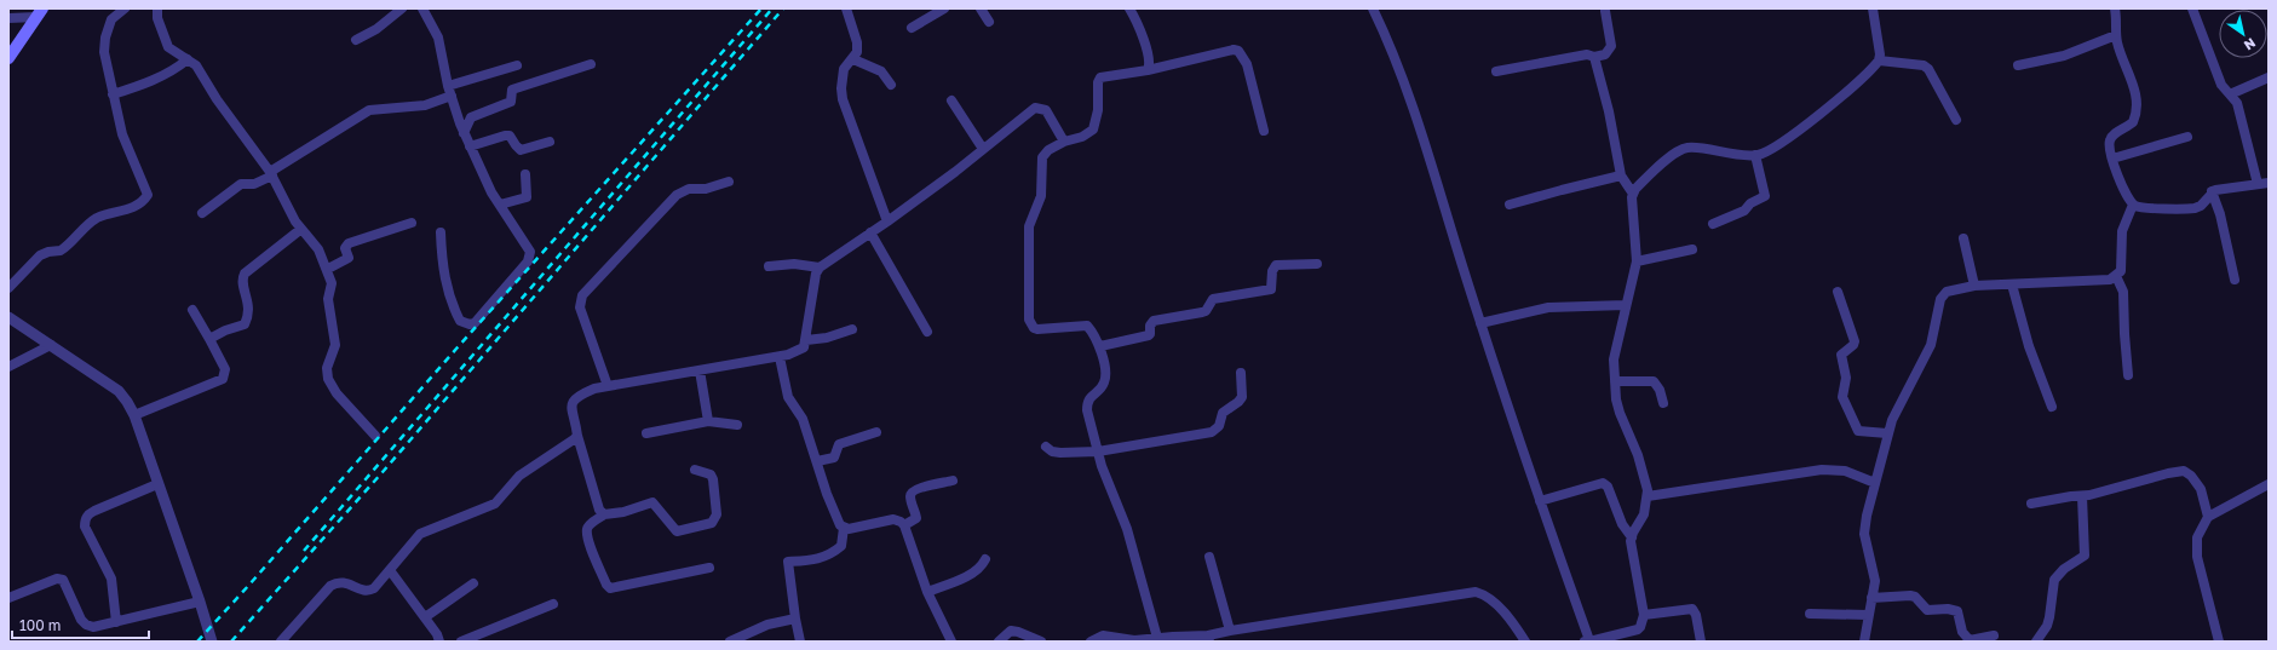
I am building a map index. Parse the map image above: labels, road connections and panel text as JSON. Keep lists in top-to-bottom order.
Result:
{
  "scale_bar": "100 m",
  "north": "bottom right"
}
